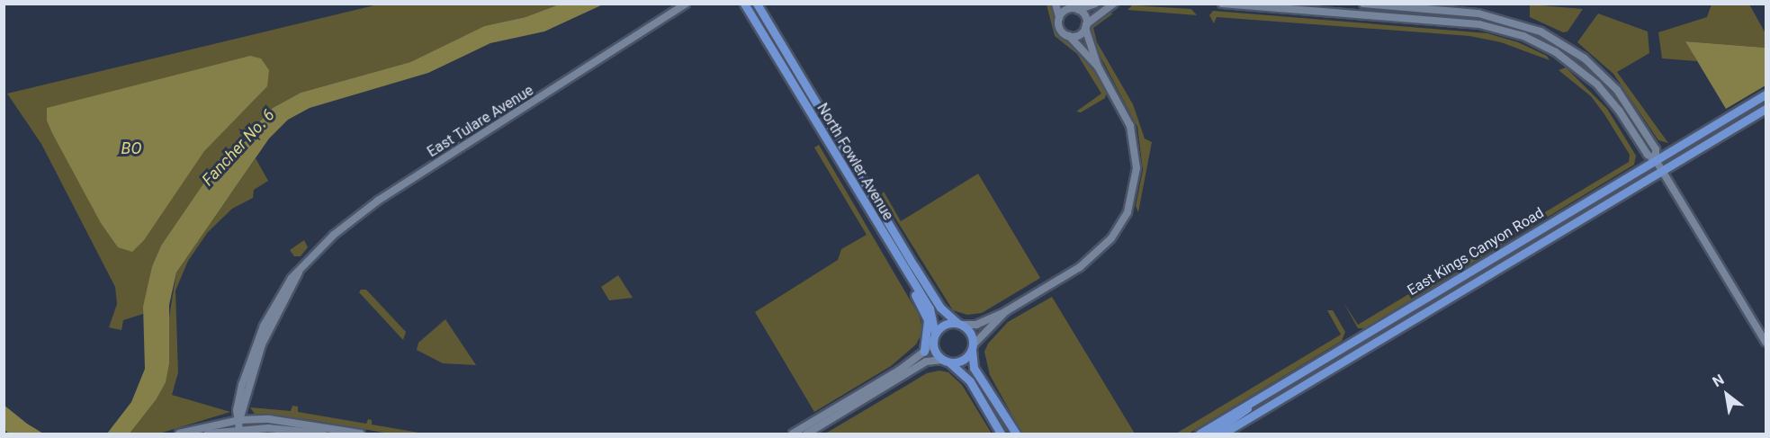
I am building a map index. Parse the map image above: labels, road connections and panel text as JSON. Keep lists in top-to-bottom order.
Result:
{
  "streets": {
    "main road": ["North Fowler Avenue", "East Kings Canyon Road"],
    "street": ["East Tulare Avenue"]
  },
  "water": ["Fancher No. 6", "BO"],
  "north": "top left"
}
